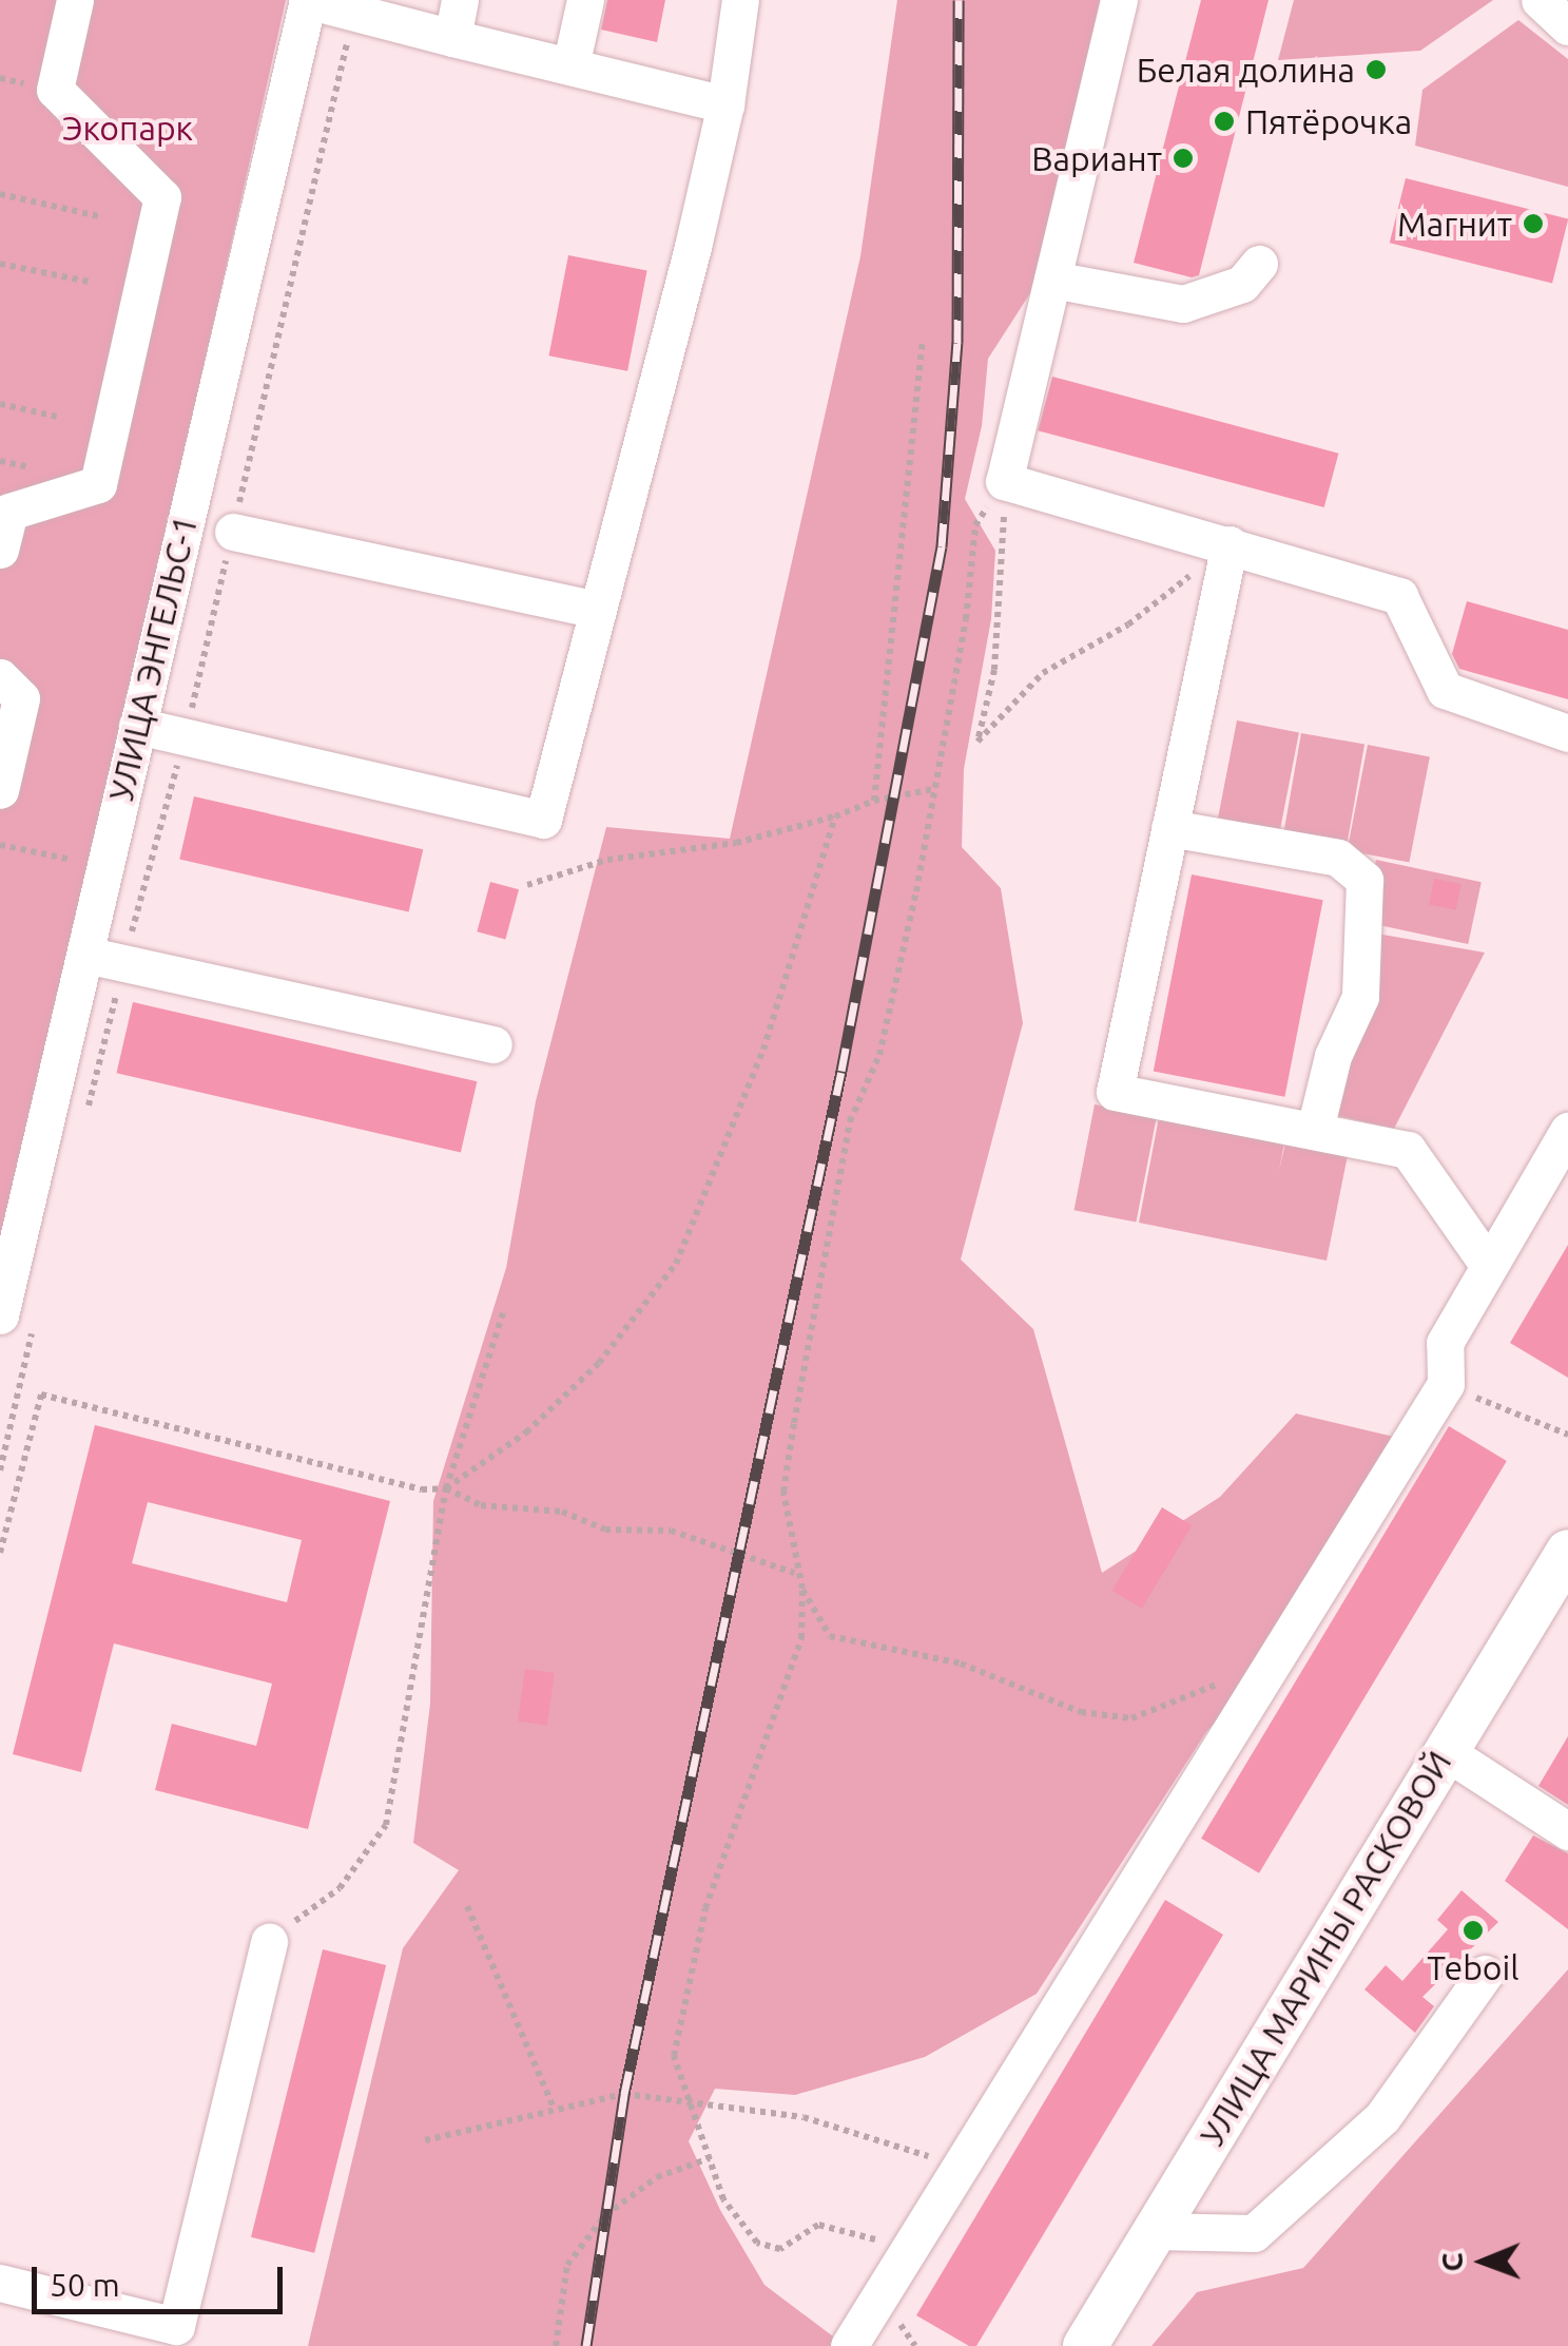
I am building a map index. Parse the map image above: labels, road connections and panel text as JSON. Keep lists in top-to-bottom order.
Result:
{
  "streets": {
    "main road": ["УЛИЦА МАРИНЫ РАСКОВОЙ"],
    "street": ["УЛИЦА ЭНГЕЛЬС-1"]
  },
  "parks": ["Экопарк"],
  "places": [
    "Белая долина",
    "Пятёрочка",
    "Вариант",
    "Магнит",
    "Teboil"
  ],
  "scale_bar": "50 m",
  "north": "left"
}
